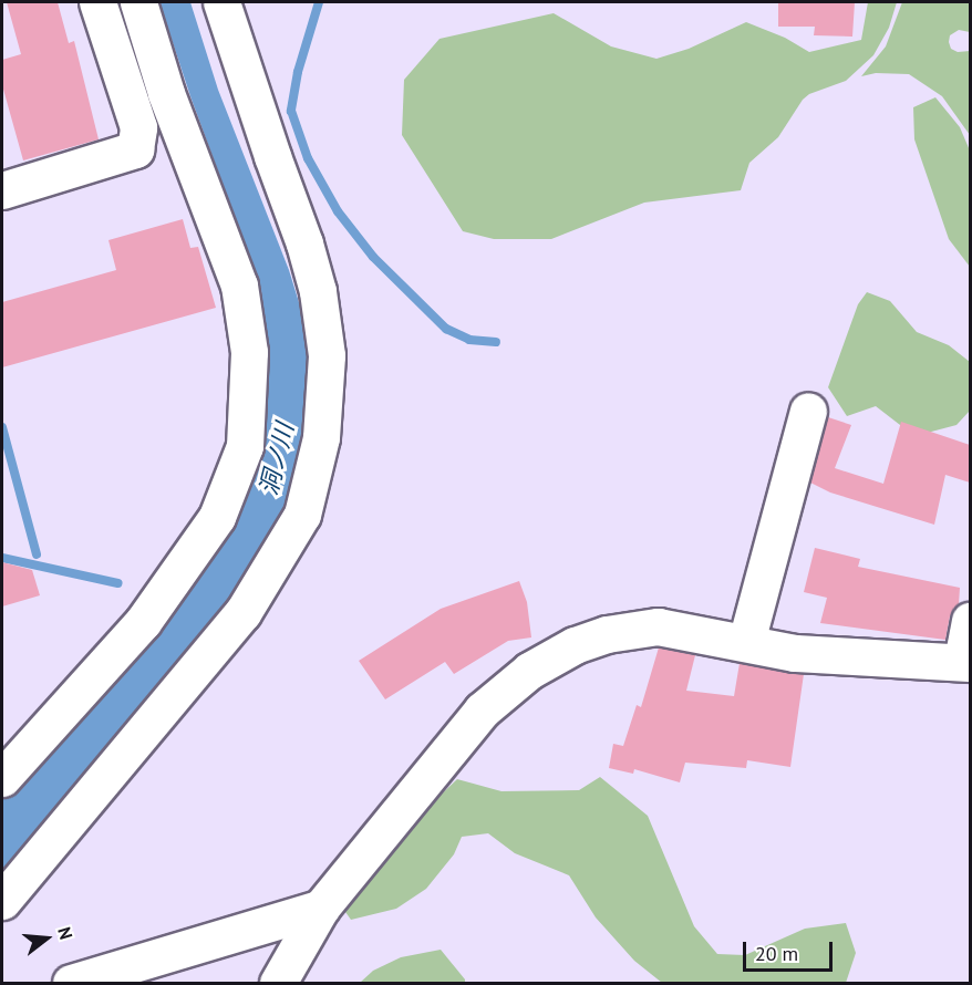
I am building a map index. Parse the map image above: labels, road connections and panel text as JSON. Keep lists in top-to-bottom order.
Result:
{
  "water": ["洞ノ川"],
  "scale_bar": "20 m",
  "north": "right"
}
